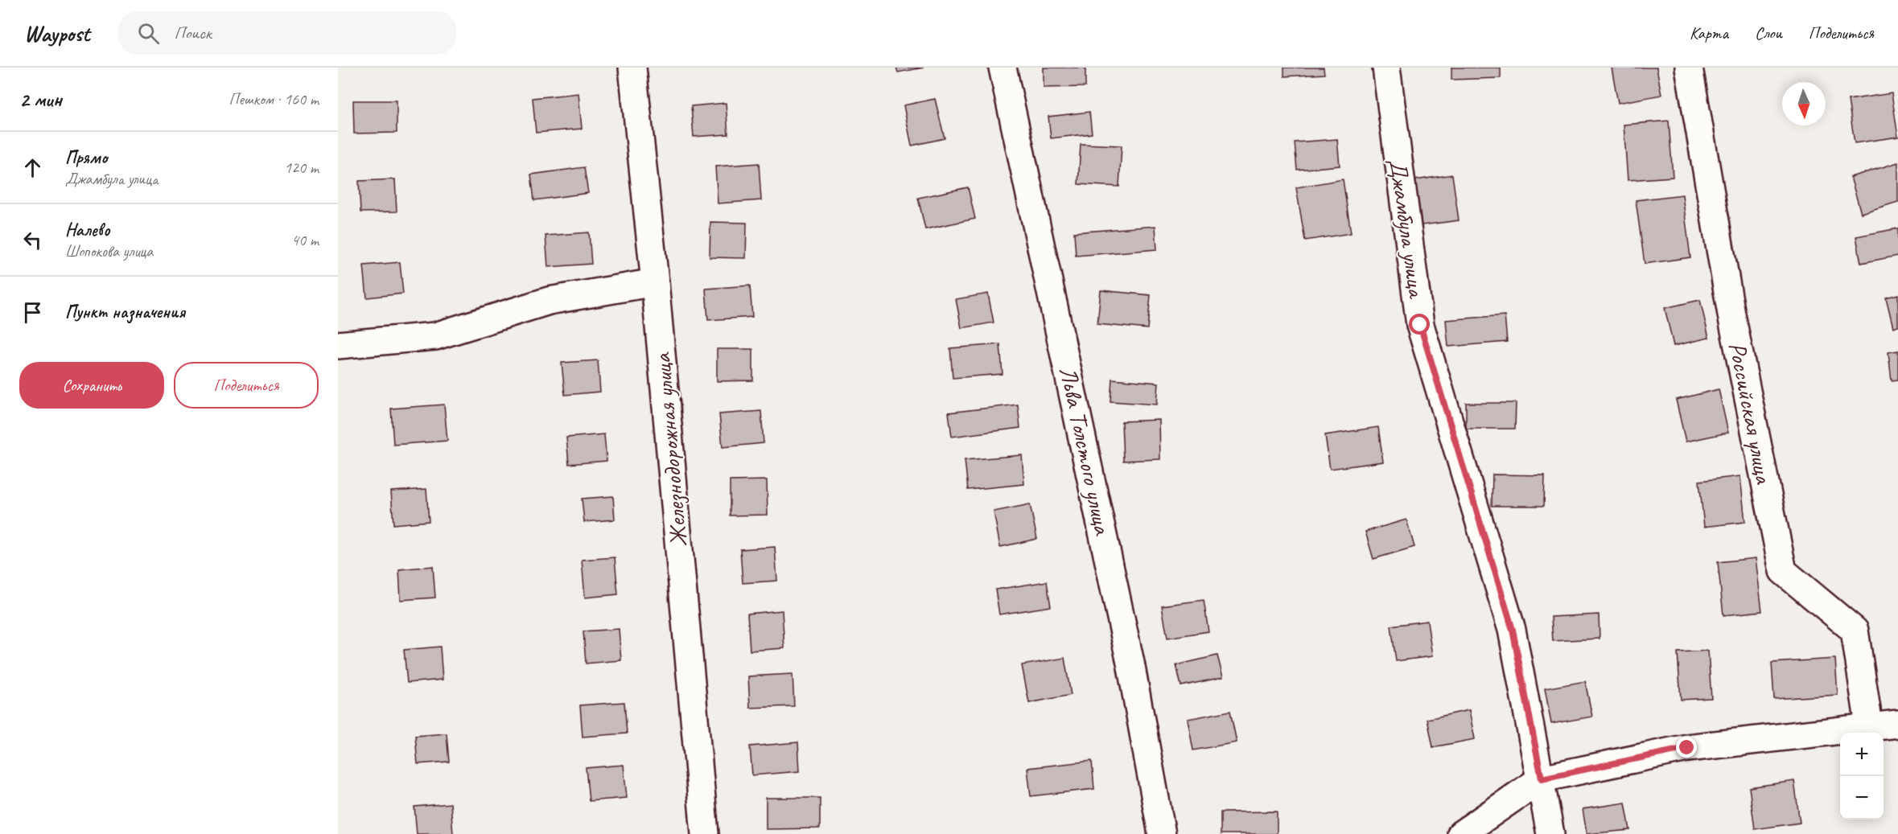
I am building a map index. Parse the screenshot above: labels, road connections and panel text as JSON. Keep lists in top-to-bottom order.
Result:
{
  "streets": {
    "street": [
      "Джамбула улица",
      "Российская улица",
      "Железнодорожная улица",
      "Льва Толстого улица"
    ]
  },
  "north": "bottom",
  "page": {
    "header": "Waypost",
    "search": "Поиск",
    "nav": ["Карта", "Слои", "Поделиться"],
    "heading": ["2 мин", "Пешком · 160 m"],
    "list": [
      ["Прямо", "Джамбула улица", "120 m"],
      ["Налево", "Шопокова улица", "40 m"],
      "Пункт назначения"
    ],
    "buttons": ["Сохранить", "Поделиться"],
    "map_buttons": ["+", "−"]
  }
}
